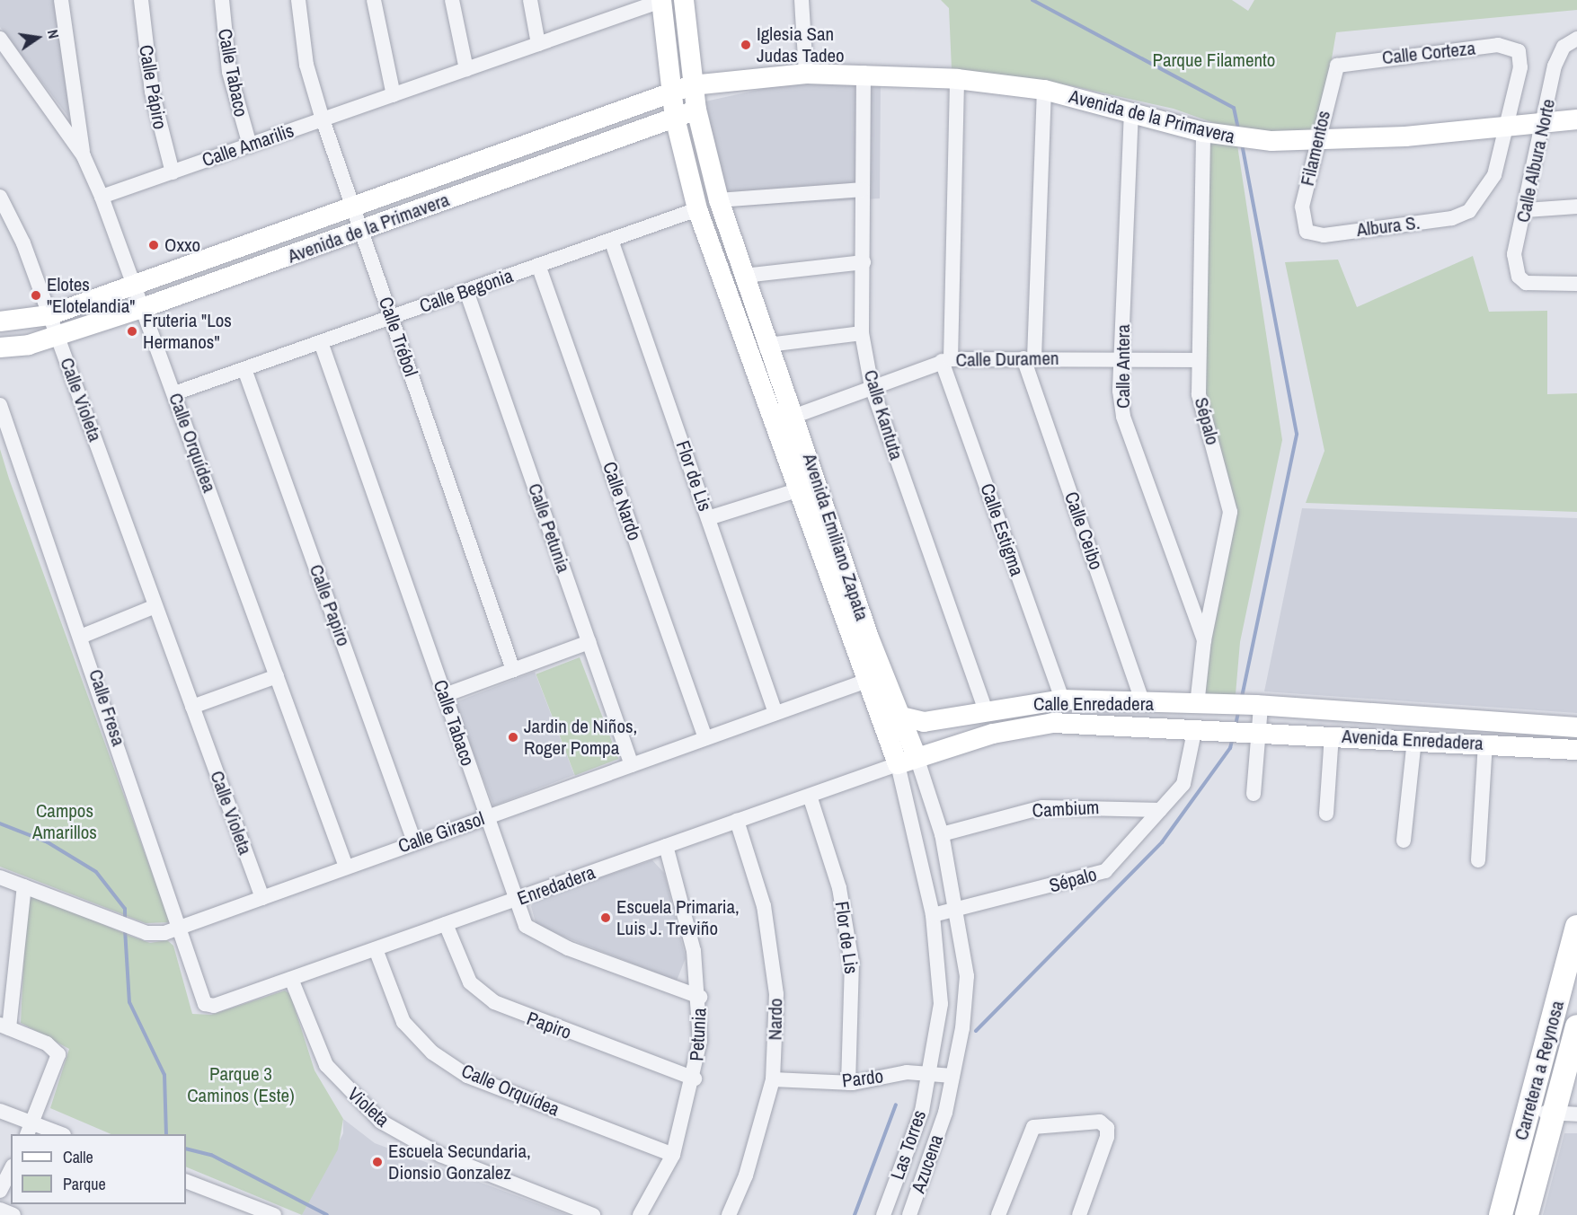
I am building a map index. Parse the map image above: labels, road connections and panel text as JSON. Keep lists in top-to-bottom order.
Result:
{
  "streets": {
    "main road": ["Carretera a Reynosa"],
    "street": [
      "Calle Corteza",
      "Calle Tabaco",
      "Calle Pápiro",
      "Avenida de la Primavera",
      "Calle Amarilis",
      "Filamentos",
      "Calle Albura Norte",
      "Albura S.",
      "Calle Begonia",
      "Calle Trébol",
      "Calle Duramen",
      "Calle Antera",
      "Calle Violeta",
      "Calle Kantuta",
      "Sépalo",
      "Calle Orquídea",
      "Flor de Lis",
      "Calle Nardo",
      "Calle Petunia",
      "Calle Estigma",
      "Calle Ceibo",
      "Avenida Emiliano Zapata",
      "Calle Papiro",
      "Calle Enredadera",
      "Calle Fresa",
      "Avenida Enredadera",
      "Cambium",
      "Calle Girasol",
      "Enredadera",
      "Nardo",
      "Papiro",
      "Petunia",
      "Pardo",
      "Violeta",
      "Las Torres",
      "Azucena"
    ]
  },
  "crossings": [
    ["Calle Corteza", "Avenida de la Primavera"],
    ["Calle Corteza", "Filamentos"],
    ["Calle Corteza", "Albura S."],
    ["Calle Tabaco", "Calle Amarilis"],
    ["Calle Tabaco", "Calle Begonia"],
    ["Calle Tabaco", "Calle Girasol"],
    ["Calle Tabaco", "Enredadera"],
    ["Calle Tabaco", "Petunia"],
    ["Calle Pápiro", "Calle Amarilis"],
    ["Avenida de la Primavera", "Filamentos"],
    ["Avenida de la Primavera", "Calle Albura Norte"],
    ["Avenida de la Primavera", "Albura S."],
    ["Avenida de la Primavera", "Calle Trébol"],
    ["Avenida de la Primavera", "Calle Antera"],
    ["Avenida de la Primavera", "Calle Violeta"],
    ["Avenida de la Primavera", "Calle Kantuta"],
    ["Avenida de la Primavera", "Sépalo"],
    ["Avenida de la Primavera", "Calle Orquídea"],
    ["Avenida de la Primavera", "Calle Estigma"],
    ["Avenida de la Primavera", "Calle Ceibo"],
    ["Avenida de la Primavera", "Avenida Emiliano Zapata"],
    ["Calle Amarilis", "Calle Trébol"],
    ["Calle Amarilis", "Calle Orquídea"],
    ["Calle Amarilis", "Avenida Emiliano Zapata"],
    ["Filamentos", "Albura S."],
    ["Calle Begonia", "Calle Trébol"],
    ["Calle Begonia", "Calle Orquídea"],
    ["Calle Begonia", "Flor de Lis"],
    ["Calle Begonia", "Calle Nardo"],
    ["Calle Begonia", "Calle Petunia"],
    ["Calle Begonia", "Avenida Emiliano Zapata"],
    ["Calle Begonia", "Calle Papiro"],
    ["Calle Duramen", "Calle Antera"],
    ["Calle Duramen", "Calle Kantuta"],
    ["Calle Duramen", "Sépalo"],
    ["Calle Duramen", "Calle Estigma"],
    ["Calle Duramen", "Calle Ceibo"],
    ["Calle Duramen", "Avenida Emiliano Zapata"],
    ["Calle Antera", "Sépalo"],
    ["Calle Violeta", "Calle Girasol"],
    ["Calle Kantuta", "Calle Enredadera"],
    ["Sépalo", "Avenida Emiliano Zapata"],
    ["Sépalo", "Calle Enredadera"],
    ["Sépalo", "Cambium"],
    ["Calle Orquídea", "Calle Girasol"],
    ["Calle Orquídea", "Enredadera"],
    ["Calle Orquídea", "Petunia"],
    ["Flor de Lis", "Calle Girasol"],
    ["Flor de Lis", "Enredadera"],
    ["Flor de Lis", "Pardo"],
    ["Calle Nardo", "Calle Girasol"],
    ["Calle Petunia", "Calle Girasol"],
    ["Calle Estigma", "Calle Enredadera"],
    ["Calle Ceibo", "Calle Enredadera"],
    ["Avenida Emiliano Zapata", "Calle Enredadera"],
    ["Avenida Emiliano Zapata", "Cambium"],
    ["Avenida Emiliano Zapata", "Calle Girasol"],
    ["Avenida Emiliano Zapata", "Enredadera"],
    ["Avenida Emiliano Zapata", "Pardo"],
    ["Avenida Emiliano Zapata", "Las Torres"],
    ["Calle Papiro", "Calle Girasol"],
    ["Calle Enredadera", "Avenida Enredadera"],
    ["Calle Enredadera", "Enredadera"],
    ["Calle Fresa", "Calle Girasol"],
    ["Calle Fresa", "Enredadera"],
    ["Enredadera", "Nardo"],
    ["Enredadera", "Papiro"],
    ["Enredadera", "Petunia"],
    ["Enredadera", "Violeta"],
    ["Nardo", "Pardo"],
    ["Papiro", "Petunia"],
    ["Pardo", "Las Torres"],
    ["Las Torres", "Azucena"]
  ],
  "parks": ["Parque Filamento", "Campos Amarillos", "Parque 3 Caminos (Este)"],
  "places": [
    "Iglesia San Judas Tadeo",
    "Oxxo",
    "Elotes \"Elotelandia\"",
    "Fruteria \"Los Hermanos\"",
    "Jardin de Niños, Roger Pompa",
    "Escuela Primaria, Luis J. Treviño",
    "Escuela Secundaria, Dionsio Gonzalez"
  ],
  "legend": ["Calle", "Parque"],
  "north": "right"
}
